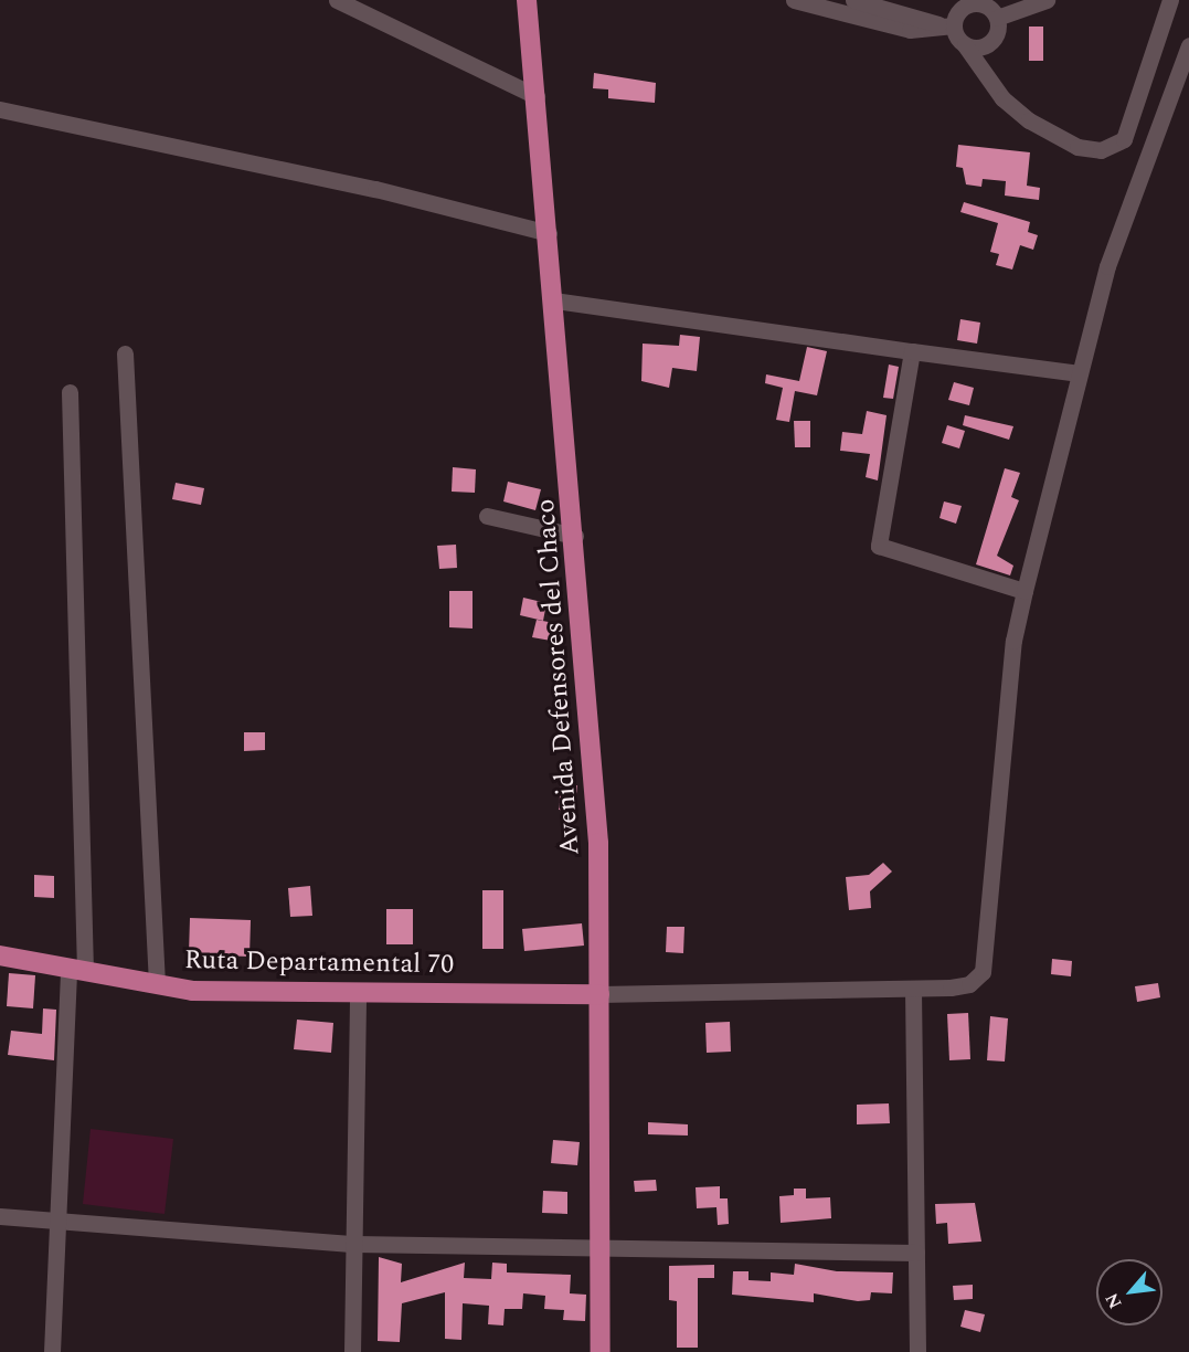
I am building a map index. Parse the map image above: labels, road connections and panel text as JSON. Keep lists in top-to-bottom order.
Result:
{
  "streets": {
    "main road": ["Avenida Defensores del Chaco", "Ruta Departamental 70"]
  },
  "crossings": [
    ["Avenida Defensores del Chaco", "Ruta Departamental 70"]
  ],
  "north": "bottom left"
}
